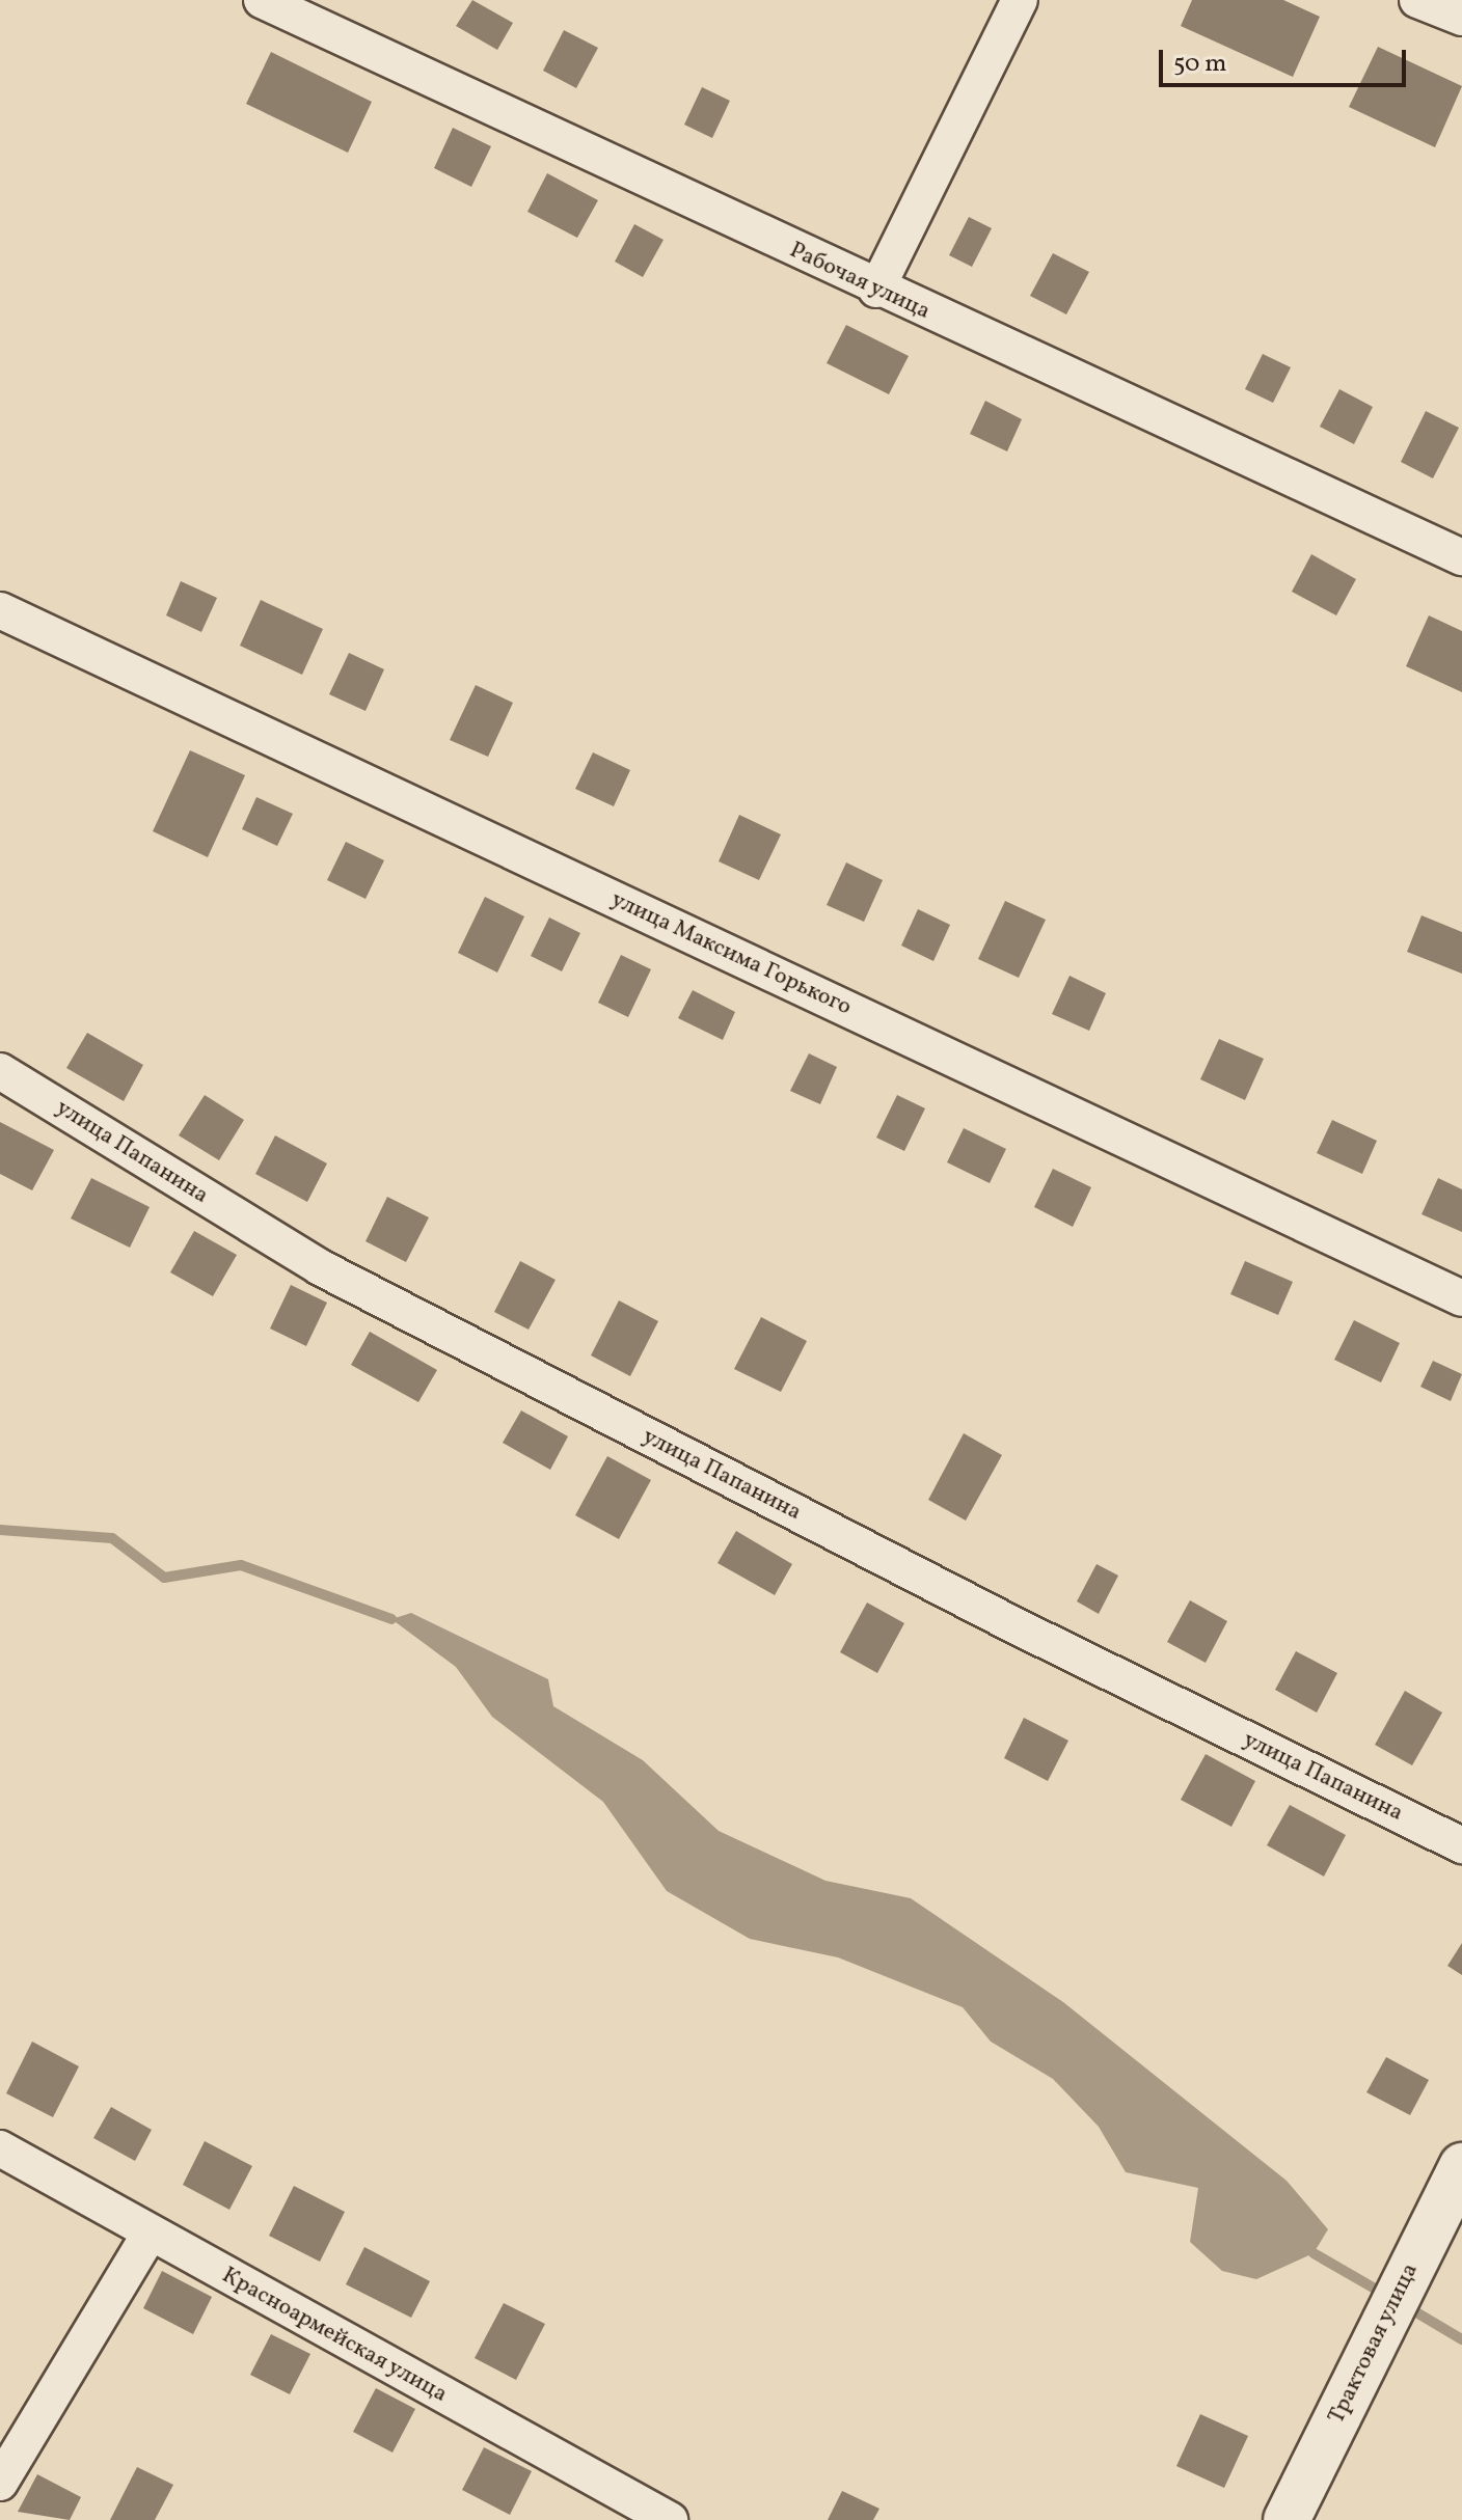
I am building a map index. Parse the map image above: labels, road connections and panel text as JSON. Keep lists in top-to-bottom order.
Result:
{
  "streets": {
    "street": [
      "Рабочая улица",
      "улица Максима Горького",
      "улица Папанина",
      "Красноармейская улица",
      "Трактовая улица"
    ]
  },
  "scale_bar": "50 m"
}
